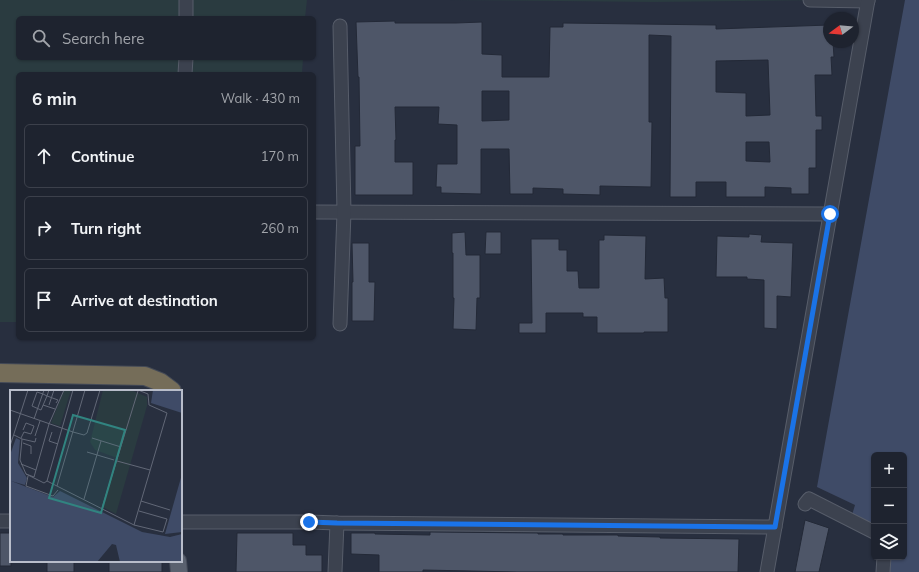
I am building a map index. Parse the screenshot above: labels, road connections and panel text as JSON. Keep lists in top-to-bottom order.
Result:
{
  "north": "left",
  "page": {
    "search": "Search here",
    "heading": ["6 min", "Walk · 430 m"],
    "list": [
      ["Continue", "170 m"],
      ["Turn right", "260 m"],
      "Arrive at destination"
    ],
    "map_buttons": ["+", "−"]
  }
}
